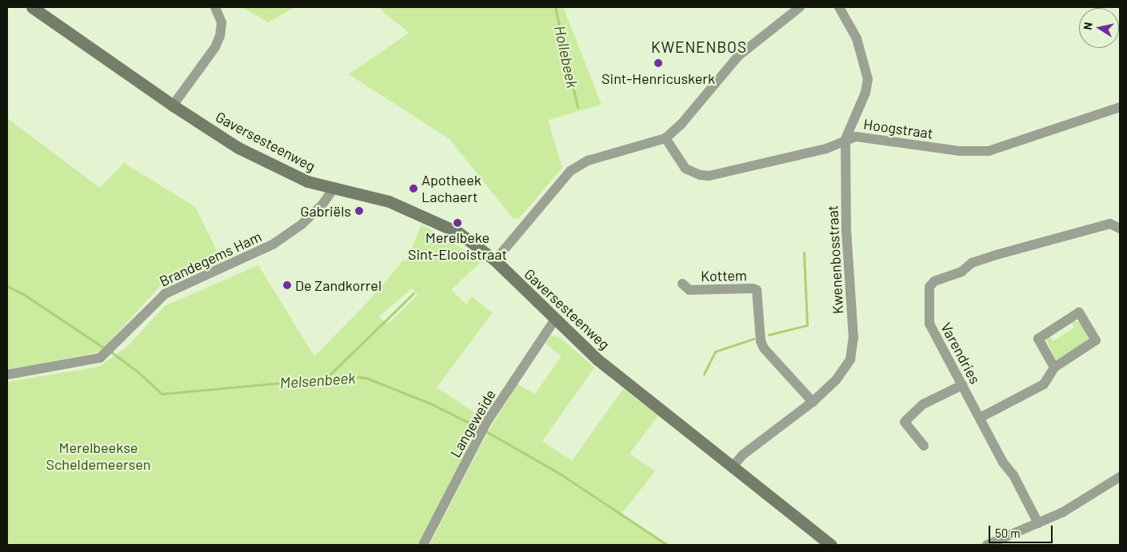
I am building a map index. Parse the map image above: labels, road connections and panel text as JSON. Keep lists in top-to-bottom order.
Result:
{
  "streets": {
    "street": [
      "Hoogstraat",
      "Gaversesteenweg",
      "Brandegems Ham",
      "Kwenenbosstraat",
      "Kottem",
      "Varendries",
      "Langeweide"
    ]
  },
  "crossings": [
    ["Hoogstraat", "Kwenenbosstraat"],
    ["Gaversesteenweg", "Brandegems Ham"],
    ["Gaversesteenweg", "Kwenenbosstraat"],
    ["Gaversesteenweg", "Langeweide"],
    ["Kwenenbosstraat", "Kottem"]
  ],
  "districts": ["KWENENBOS"],
  "water": ["Hollebeek", "Melsenbeek"],
  "parks": ["Merelbeekse Scheldemeersen"],
  "places": [
    "Sint-Henricuskerk",
    "Apotheek Lachaert",
    "Gabriëls",
    "Merelbeke Sint-Elooistraat",
    "De Zandkorrel"
  ],
  "scale_bar": "50 m",
  "north": "left"
}
